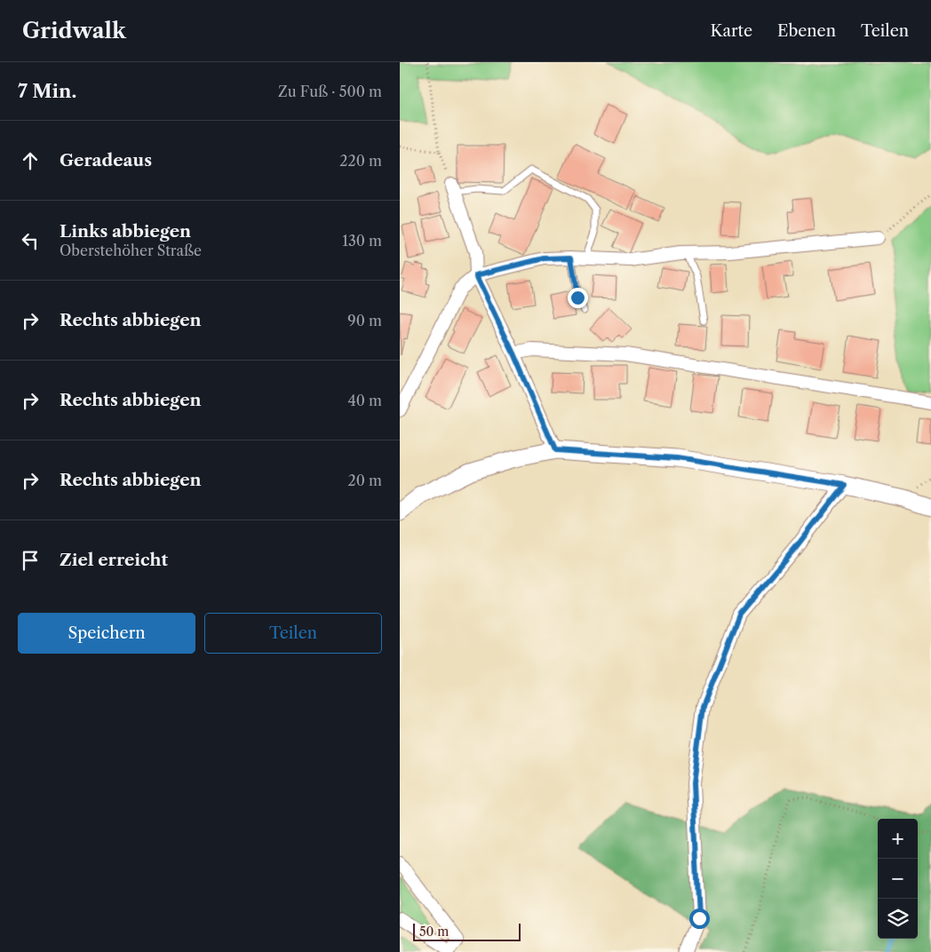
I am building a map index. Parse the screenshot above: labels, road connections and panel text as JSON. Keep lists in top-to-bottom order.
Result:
{
  "scale_bar": "50 m",
  "page": {
    "header": "Gridwalk",
    "nav": ["Karte", "Ebenen", "Teilen"],
    "heading": ["7 Min.", "Zu Fuß · 500 m"],
    "list": [
      ["Geradeaus", "220 m"],
      ["Links abbiegen", "Oberstehöher Straße", "130 m"],
      ["Rechts abbiegen", "90 m"],
      ["Rechts abbiegen", "40 m"],
      ["Rechts abbiegen", "20 m"],
      "Ziel erreicht"
    ],
    "buttons": ["Speichern", "Teilen"],
    "map_buttons": ["+", "−"],
    "scale": "50 m"
  }
}
